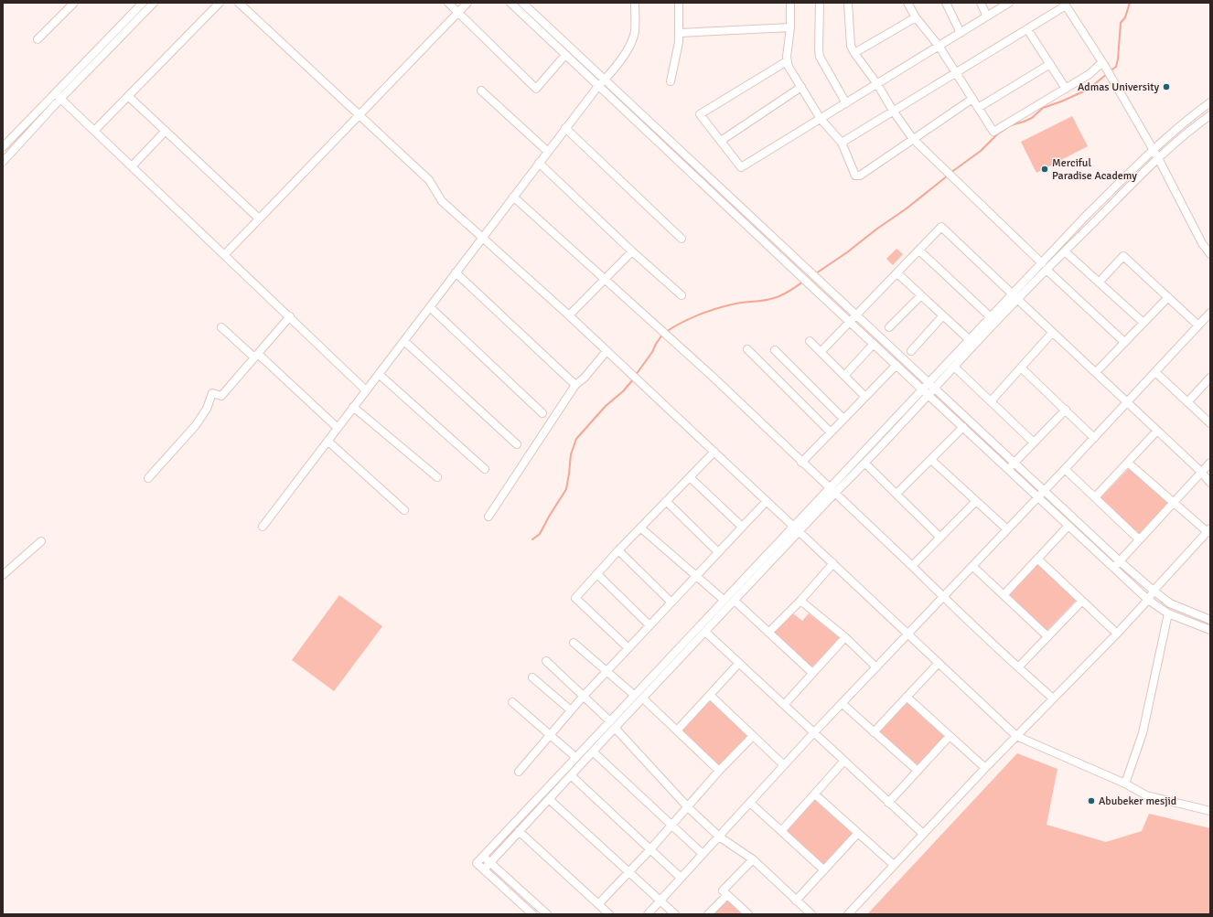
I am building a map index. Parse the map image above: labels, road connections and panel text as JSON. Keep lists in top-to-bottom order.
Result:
{
  "places": ["Admas University", "Merciful Paradise Academy", "Abubeker mesjid"]
}
